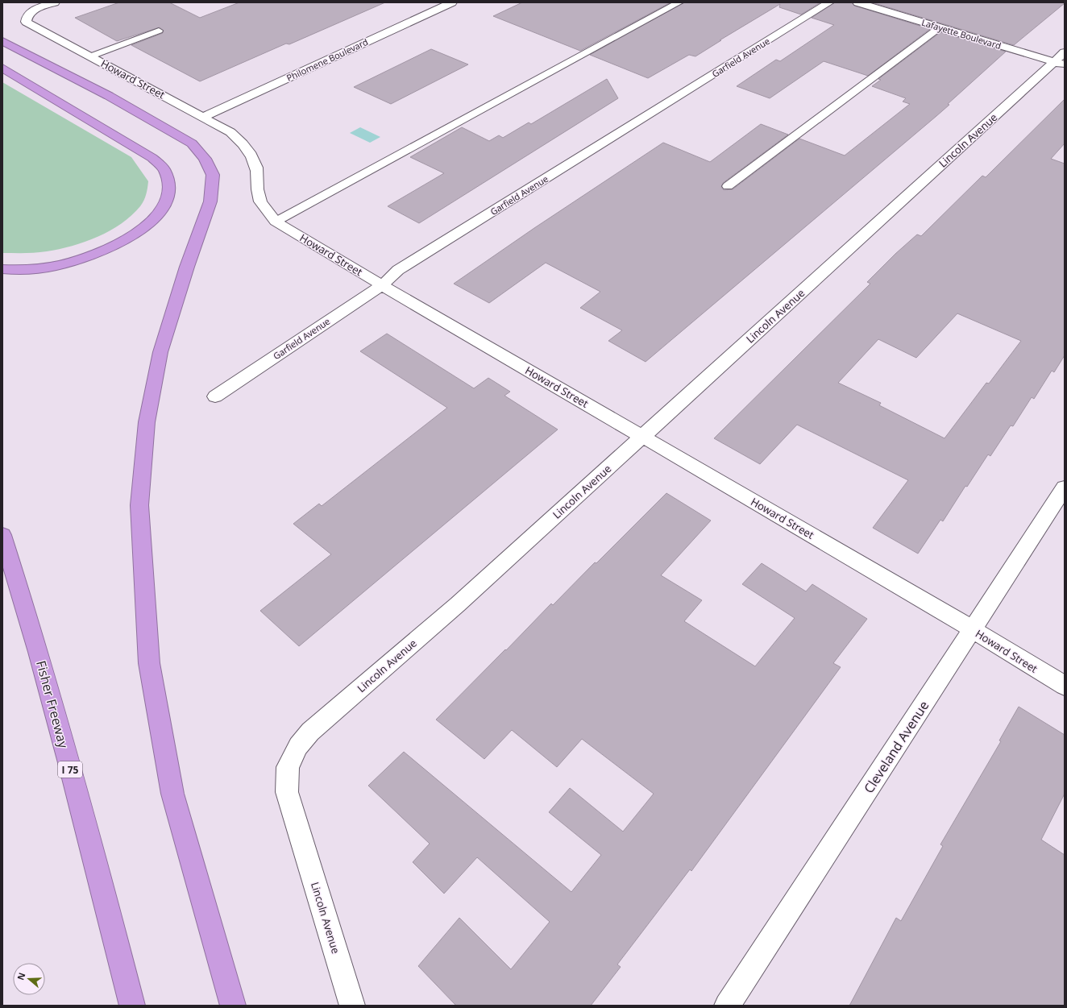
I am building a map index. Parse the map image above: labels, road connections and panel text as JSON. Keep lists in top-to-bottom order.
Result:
{
  "streets": {
    "highway": ["Fisher Freeway", "I 75"],
    "street": [
      "Lafayette Boulevard",
      "Garfield Avenue",
      "Philomene Boulevard",
      "Howard Street",
      "Lincoln Avenue",
      "Cleveland Avenue"
    ]
  },
  "crossings": [
    ["Lafayette Boulevard", "Lincoln Avenue"],
    ["Garfield Avenue", "Howard Street"],
    ["Philomene Boulevard", "Howard Street"],
    ["Howard Street", "Lincoln Avenue"],
    ["Howard Street", "Cleveland Avenue"]
  ],
  "north": "left"
}
